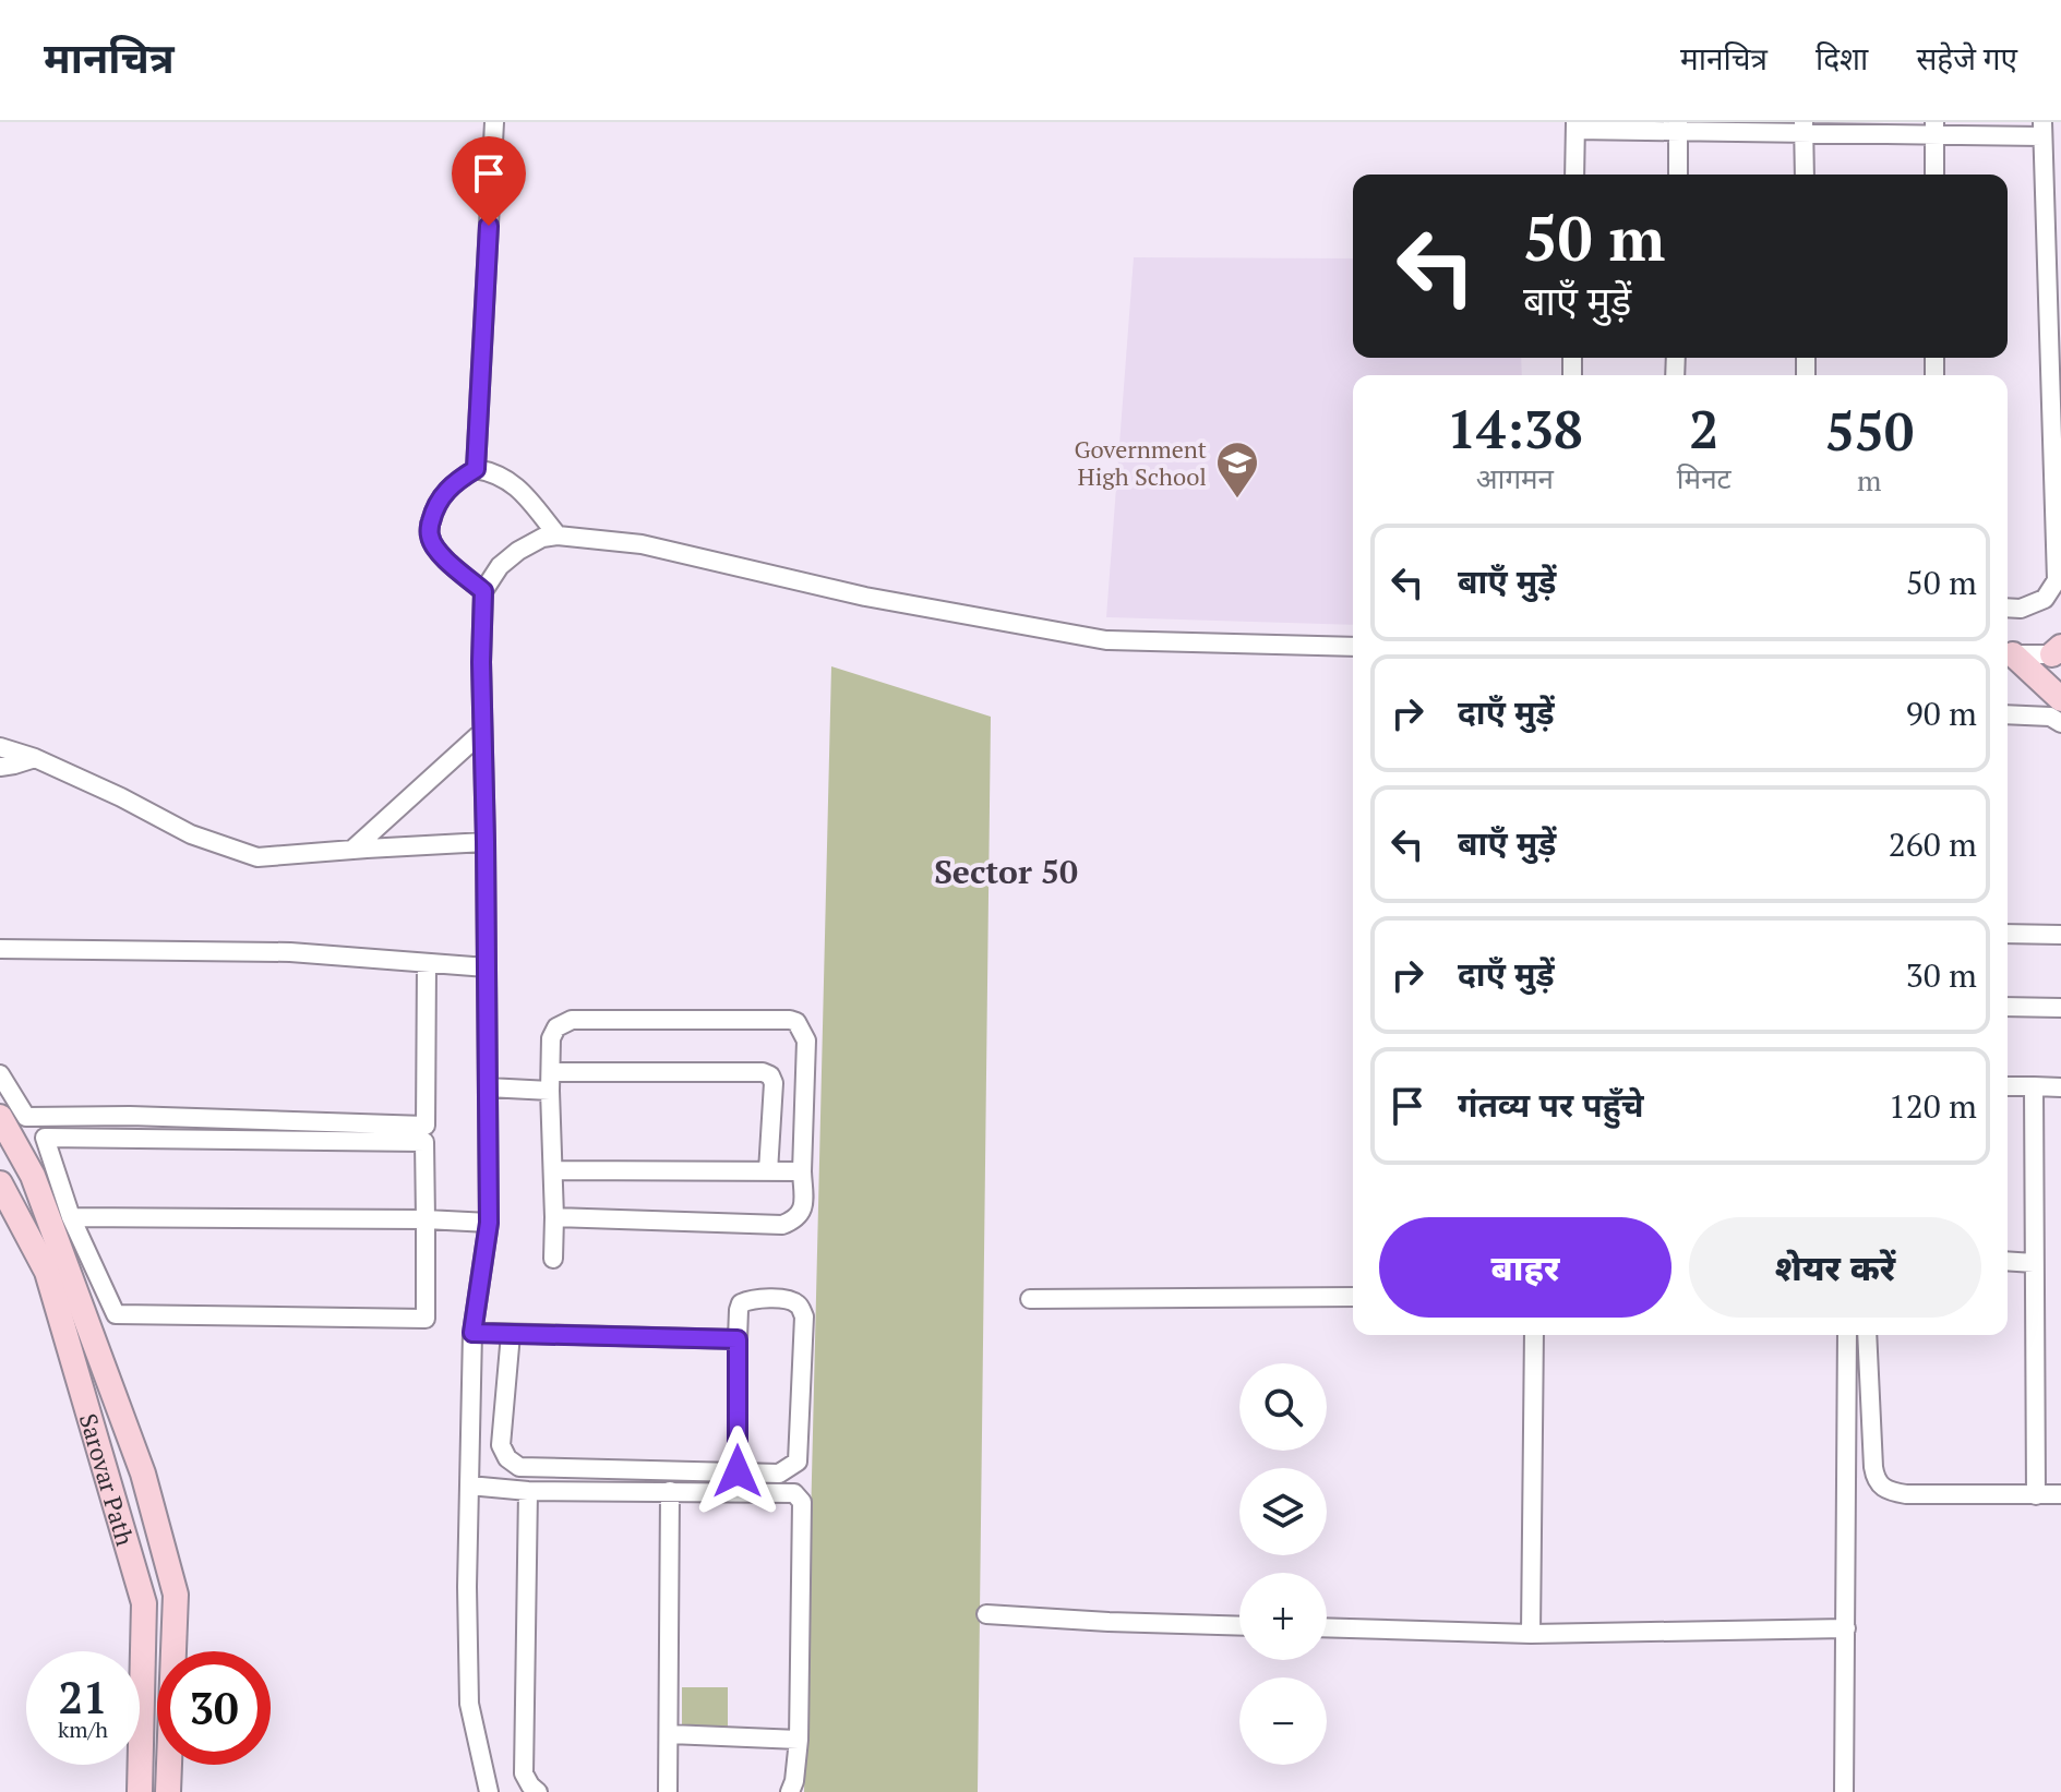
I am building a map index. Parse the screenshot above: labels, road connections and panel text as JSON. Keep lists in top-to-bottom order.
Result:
{
  "streets": {
    "main road": ["Sarovar Path"]
  },
  "districts": ["Sector 50"],
  "places": {
    "school or university": ["Government High School"]
  },
  "page": {
    "header": "मानचित्र",
    "nav": ["मानचित्र", "दिशा", "सहेजे गए"],
    "turn": ["50 m", "बाएँ मुड़ें"],
    "eta": [
      "14:38",
      "आगमन",
      "2",
      "मिनट",
      "550",
      "m"
    ],
    "list": [
      {
        "name": "बाएँ मुड़ें",
        "value": "50 m"
      },
      {
        "name": "दाएँ मुड़ें",
        "value": "90 m"
      },
      {
        "name": "बाएँ मुड़ें",
        "value": "260 m"
      },
      {
        "name": "दाएँ मुड़ें",
        "value": "30 m"
      },
      {
        "name": "गंतव्य पर पहुँचे",
        "value": "120 m"
      }
    ],
    "buttons": ["बाहर", "शेयर करें"],
    "map_buttons": ["+", "−"],
    "speed": "21 km/h",
    "limit": "30"
  }
}
